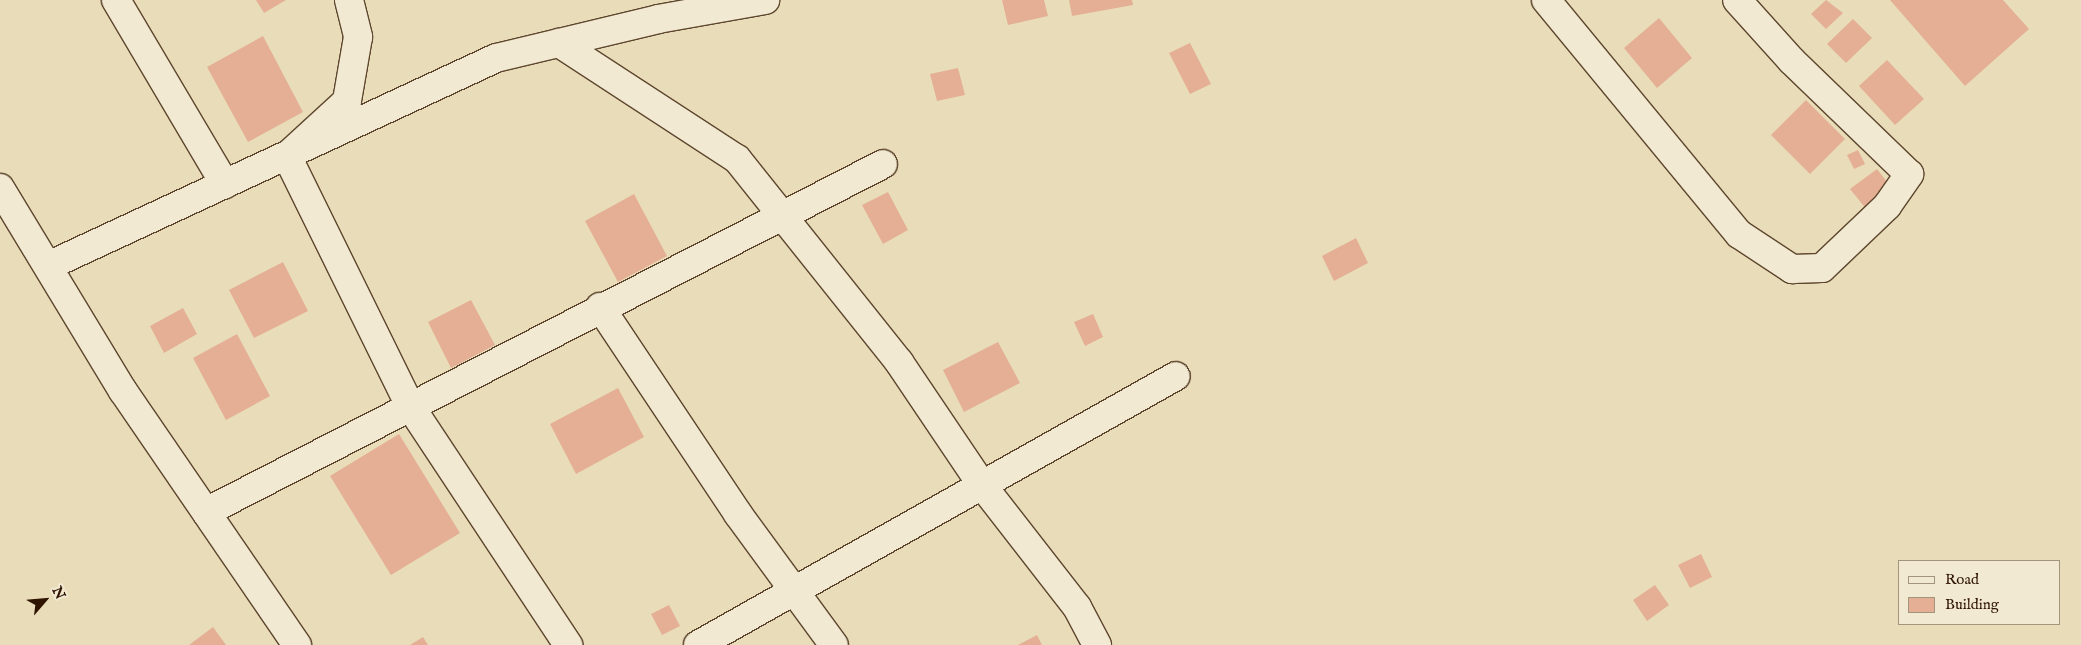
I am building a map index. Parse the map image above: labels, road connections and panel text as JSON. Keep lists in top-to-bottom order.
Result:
{
  "legend": ["Road", "Building"],
  "north": "top right"
}
